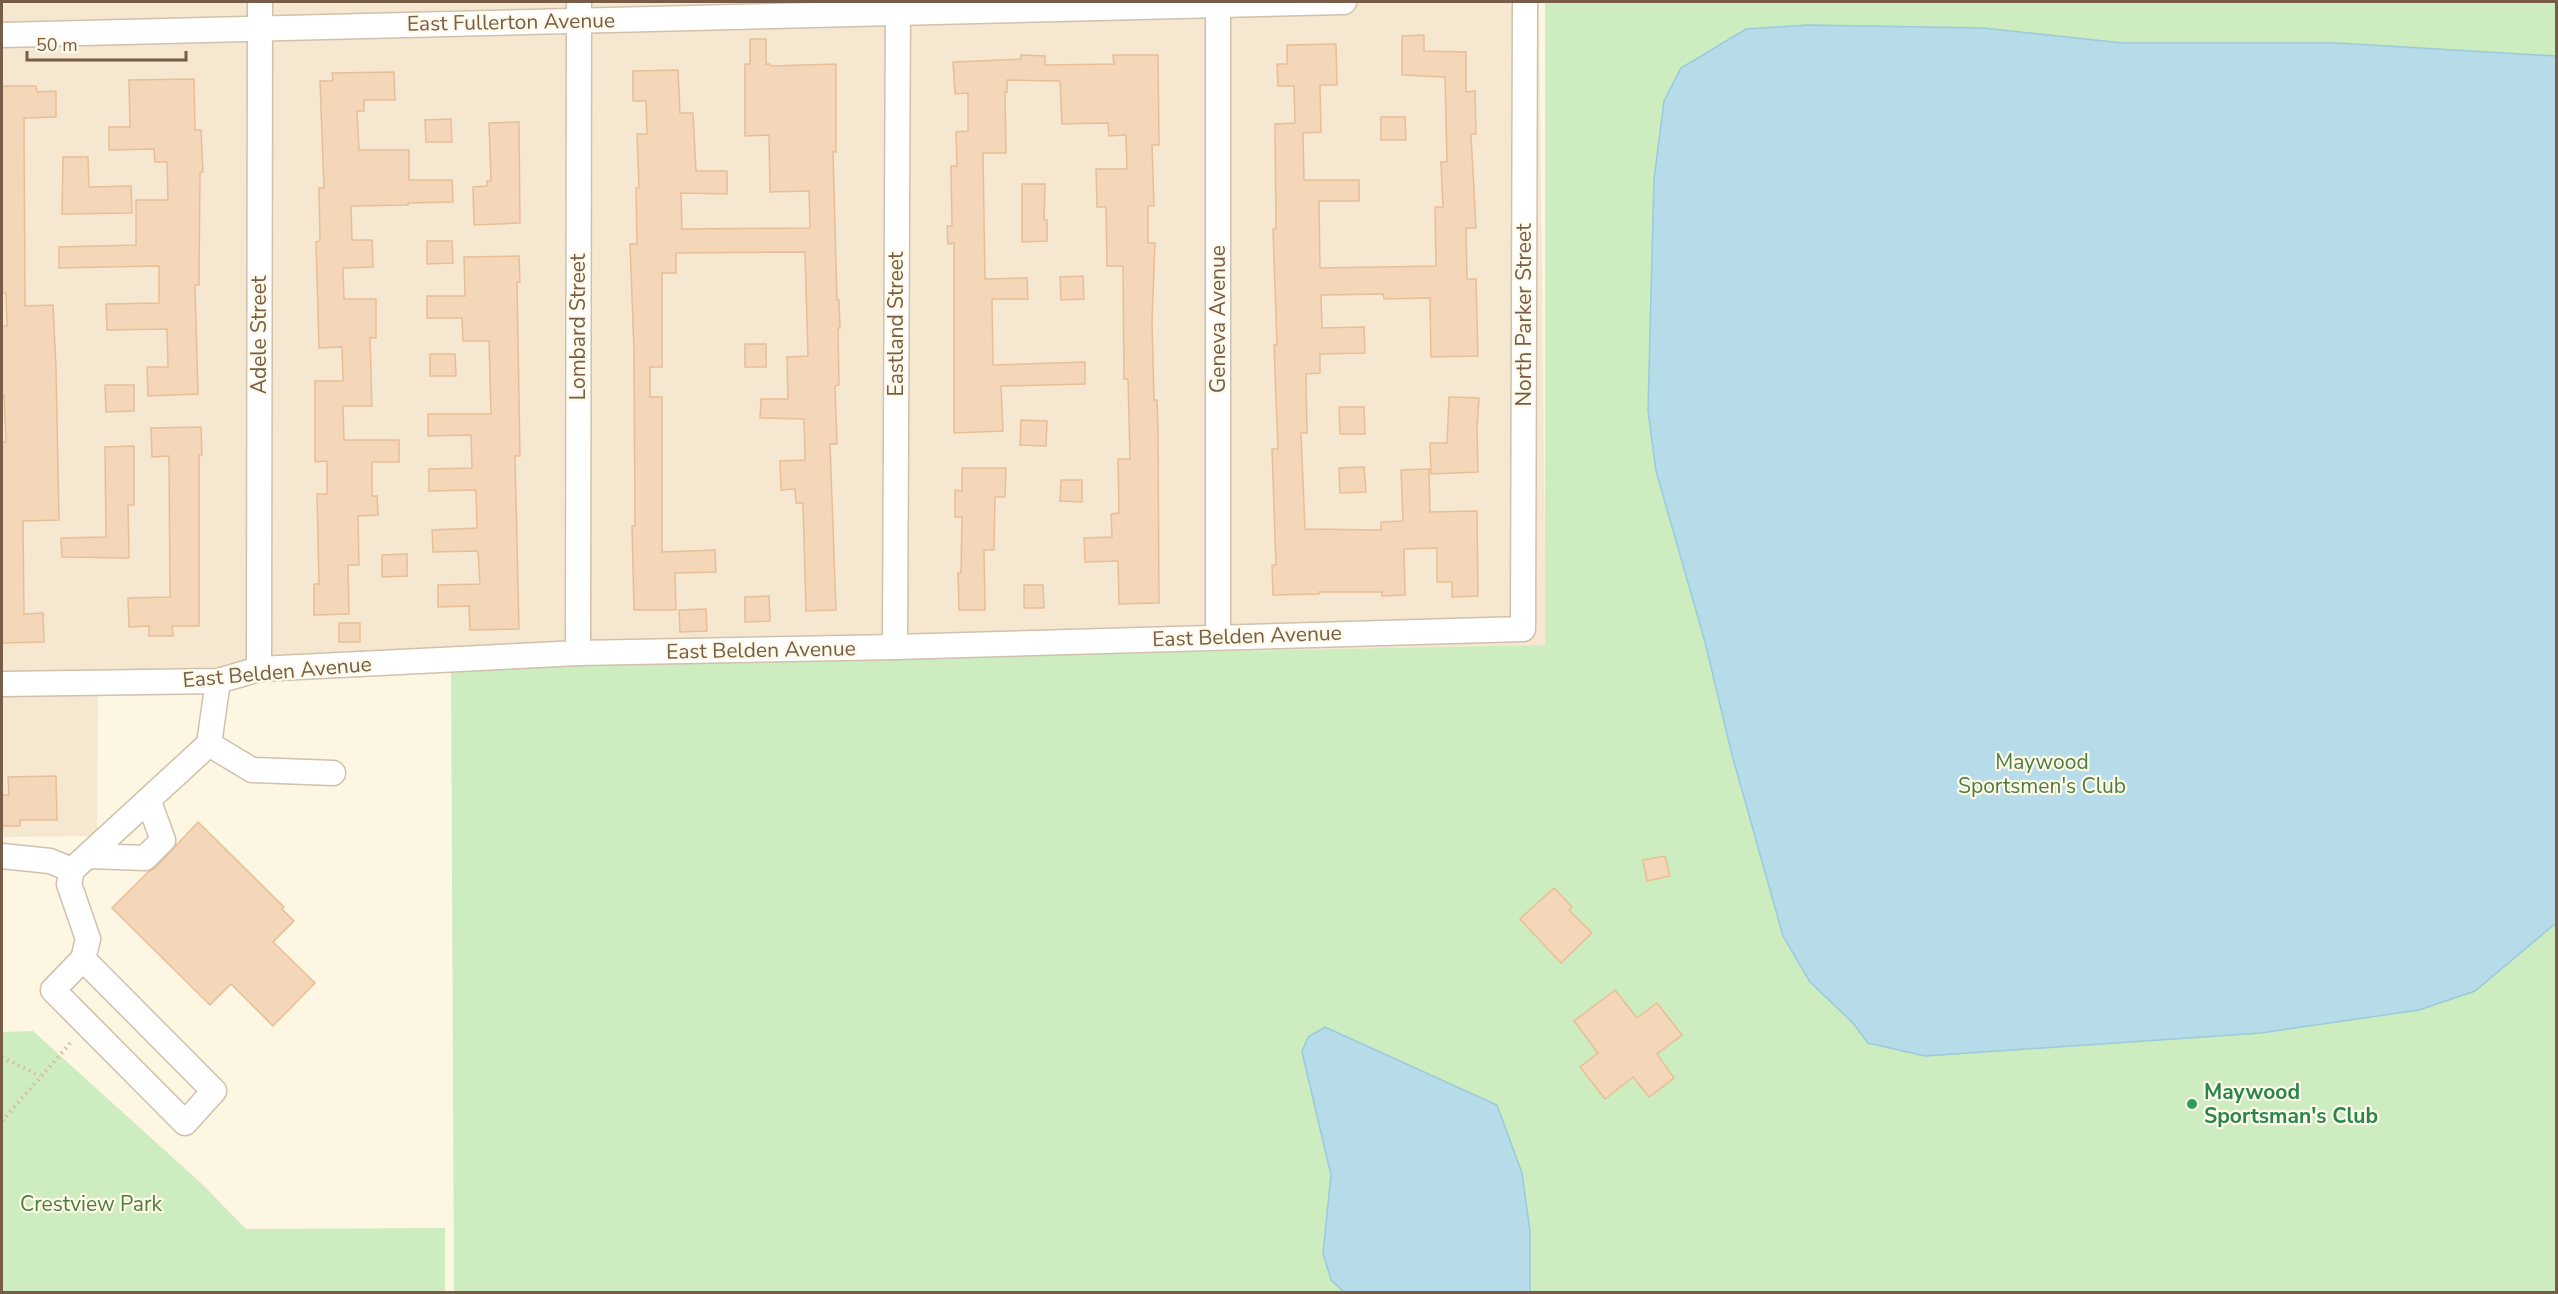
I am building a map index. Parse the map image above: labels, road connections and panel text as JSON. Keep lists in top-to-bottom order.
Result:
{
  "streets": {
    "street": [
      "East Fullerton Avenue",
      "North Parker Street",
      "Geneva Avenue",
      "Eastland Street",
      "Lombard Street",
      "Adele Street",
      "East Belden Avenue"
    ]
  },
  "crossings": [
    ["East Fullerton Avenue", "Geneva Avenue"],
    ["East Fullerton Avenue", "Eastland Street"],
    ["East Fullerton Avenue", "Lombard Street"],
    ["East Fullerton Avenue", "Adele Street"],
    ["North Parker Street", "East Belden Avenue"],
    ["Geneva Avenue", "East Belden Avenue"],
    ["Eastland Street", "East Belden Avenue"],
    ["Lombard Street", "East Belden Avenue"],
    ["Adele Street", "East Belden Avenue"]
  ],
  "parks": ["Maywood Sportsmen's Club", "Crestview Park"],
  "places": ["Maywood Sportsman's Club"],
  "scale_bar": "50 m"
}
